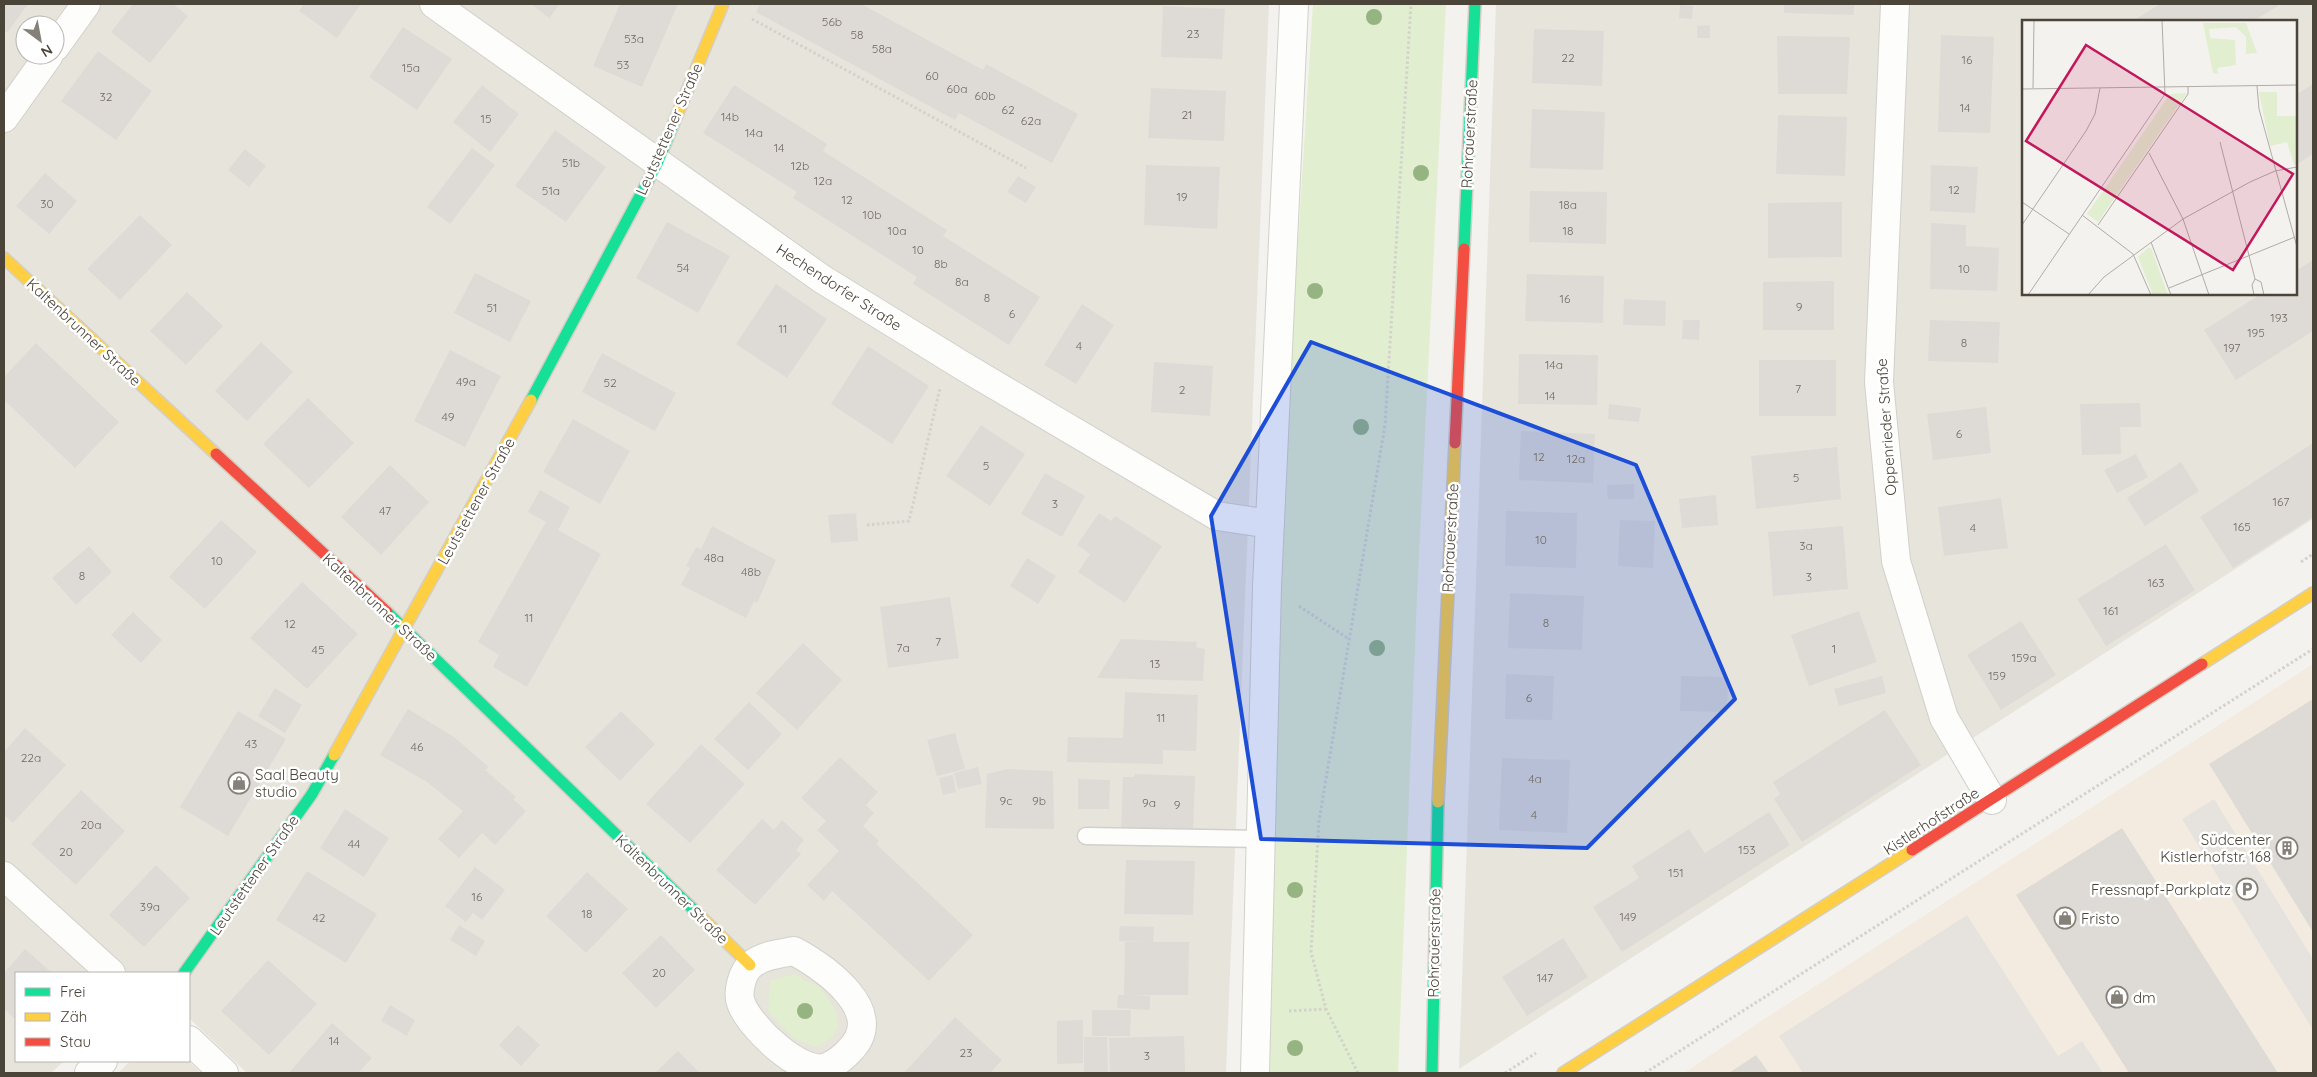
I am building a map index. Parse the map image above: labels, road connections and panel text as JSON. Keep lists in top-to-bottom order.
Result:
{
  "streets": {
    "street": [
      "Leutstettener Straße",
      "Rohrauerstraße",
      "Hechendorfer Straße",
      "Kaltenbrunner Straße",
      "Oppenrieder Straße",
      "Kistlerhofstraße"
    ]
  },
  "crossings": [
    ["Leutstettener Straße", "Hechendorfer Straße"],
    ["Leutstettener Straße", "Kaltenbrunner Straße"],
    ["Oppenrieder Straße", "Kistlerhofstraße"]
  ],
  "places": {
    "shop": ["Saal Beauty studio", "Fristo", "dm"],
    "building": ["Südcenter Kistlerhofstr. 168"],
    "parking": ["Fressnapf-Parkplatz"]
  },
  "house_numbers": [
    "56b",
    "23",
    "58",
    "53a",
    "58a",
    "22",
    "16",
    "53",
    "15a",
    "60",
    "60a",
    "60b",
    "32",
    "14",
    "62",
    "21",
    "14b",
    "15",
    "62a",
    "14a",
    "14",
    "51b",
    "12b",
    "12a",
    "12",
    "51a",
    "19",
    "12",
    "30",
    "18a",
    "10b",
    "10a",
    "18",
    "10",
    "8b",
    "54",
    "10",
    "8a",
    "8",
    "16",
    "9",
    "51",
    "6",
    "193",
    "11",
    "195",
    "8",
    "4",
    "197",
    "14a",
    "49a",
    "52",
    "7",
    "2",
    "14",
    "49",
    "6",
    "12",
    "12a",
    "5",
    "5",
    "167",
    "3",
    "47",
    "165",
    "4",
    "10",
    "3a",
    "48a",
    "10",
    "48b",
    "8",
    "3",
    "163",
    "161",
    "11",
    "8",
    "12",
    "7",
    "7a",
    "1",
    "45",
    "159a",
    "13",
    "159",
    "6",
    "11",
    "43",
    "46",
    "22a",
    "4a",
    "9c",
    "9b",
    "9a",
    "9",
    "4",
    "20a",
    "44",
    "153",
    "20",
    "151",
    "16",
    "39a",
    "18",
    "149",
    "42",
    "20",
    "147",
    "14",
    "23",
    "3"
  ],
  "legend": ["Frei", "Zäh", "Stau"],
  "north": "bottom right"
}
